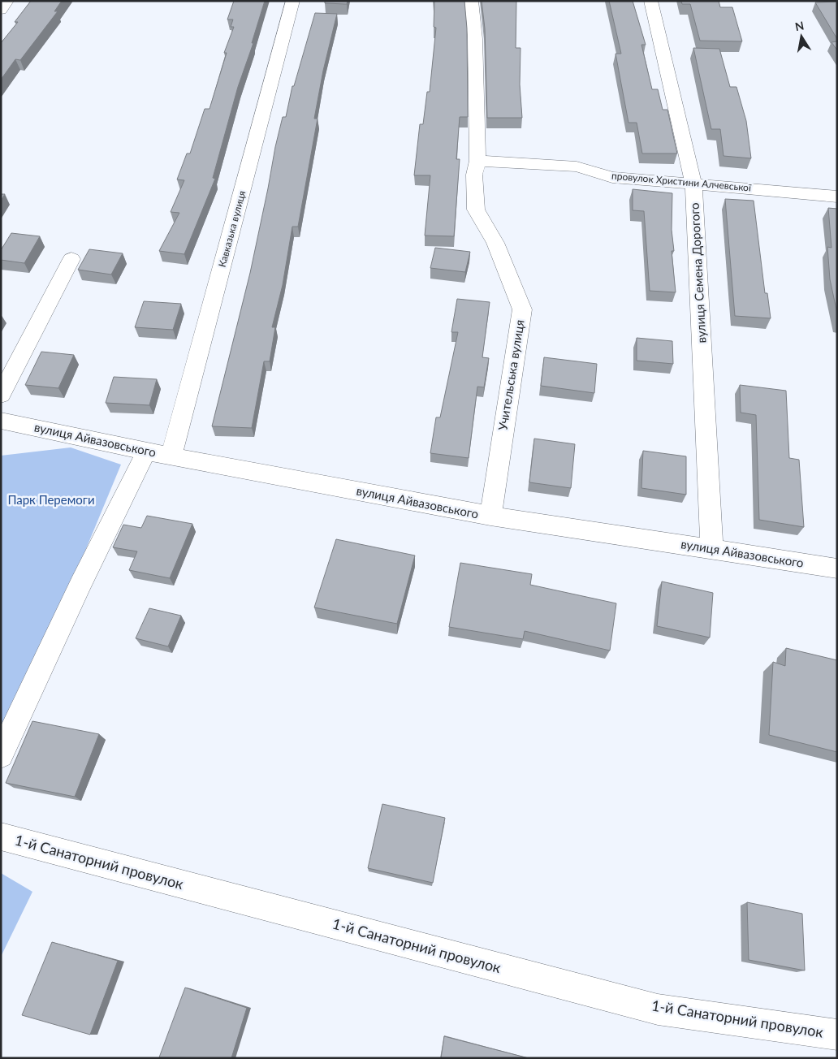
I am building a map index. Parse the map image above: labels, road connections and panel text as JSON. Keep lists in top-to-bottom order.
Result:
{
  "streets": {
    "street": [
      "провулок Христини Алчевської",
      "Кавказька вулиця",
      "вулиця Семена Дорогого",
      "Учительська вулиця",
      "вулиця Айвазовського",
      "1-й Санаторний провулок"
    ]
  },
  "crossings": [
    ["провулок Христини Алчевської", "вулиця Семена Дорогого"],
    ["провулок Христини Алчевської", "Учительська вулиця"],
    ["Кавказька вулиця", "вулиця Айвазовського"],
    ["вулиця Семена Дорогого", "вулиця Айвазовського"],
    ["Учительська вулиця", "вулиця Айвазовського"]
  ],
  "parks": ["Парк Перемоги"],
  "north": "top"
}
